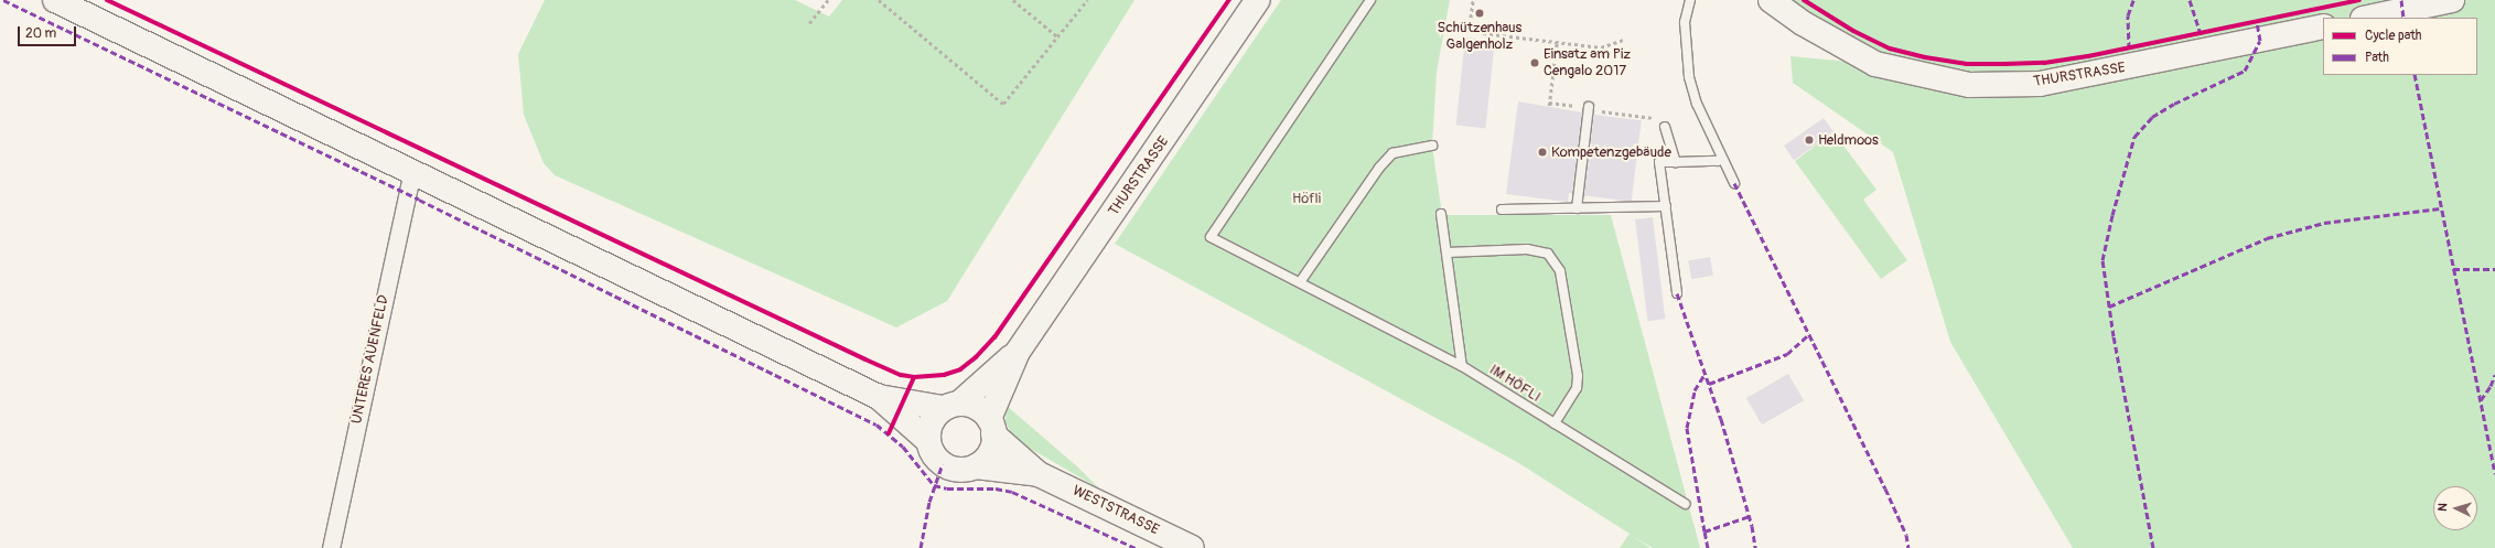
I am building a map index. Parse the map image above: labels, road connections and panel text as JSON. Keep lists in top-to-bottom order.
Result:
{
  "streets": {
    "main road": ["THURSTRASSE", "WESTSTRASSE"],
    "street": ["UNTERES AUENFELD"],
    "lane": ["IM HÖFLI"]
  },
  "crossings": [
    ["THURSTRASSE", "WESTSTRASSE"]
  ],
  "parks": ["Höfli"],
  "places": [
    "Schützenhaus Galgenholz",
    "Einsatz am Piz Cengalo 2017",
    "Heldmoos",
    "Kompetenzgebäude"
  ],
  "legend": ["Cycle path", "Path"],
  "scale_bar": "20 m",
  "north": "left"
}
